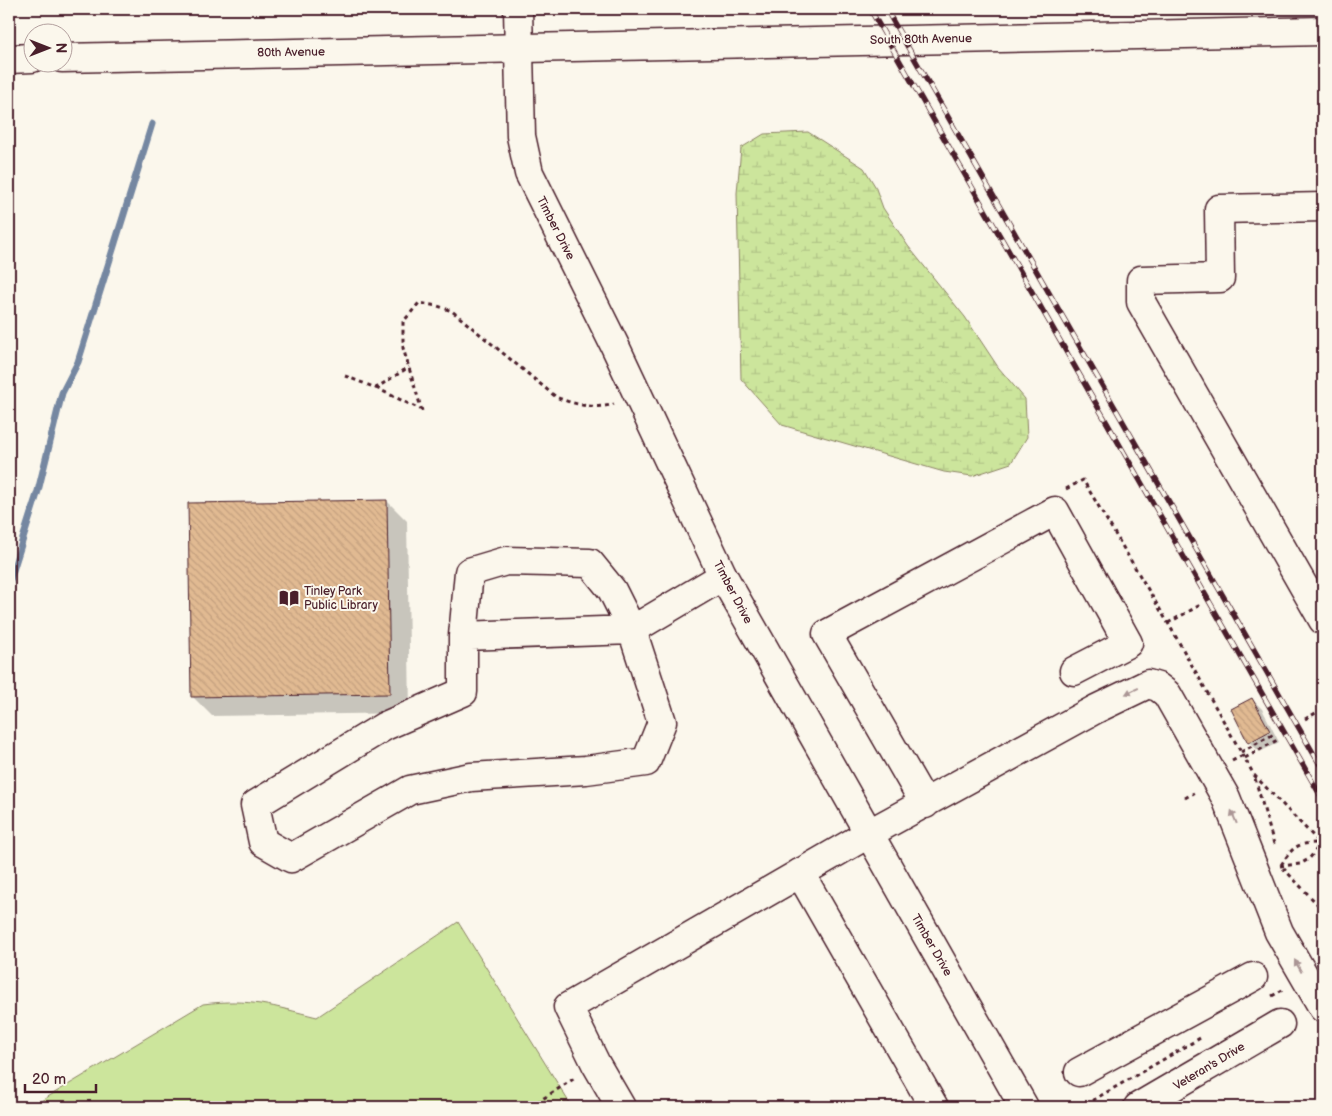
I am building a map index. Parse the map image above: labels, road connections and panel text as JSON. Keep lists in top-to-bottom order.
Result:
{
  "streets": {
    "street": [
      "South 80th Avenue",
      "80th Avenue",
      "Timber Drive",
      "Veteran's Drive"
    ]
  },
  "crossings": [
    ["South 80th Avenue", "80th Avenue"],
    ["South 80th Avenue", "Timber Drive"],
    ["80th Avenue", "Timber Drive"]
  ],
  "places": {
    "library": ["Tinley Park Public Library"]
  },
  "scale_bar": "20 m",
  "north": "right"
}
